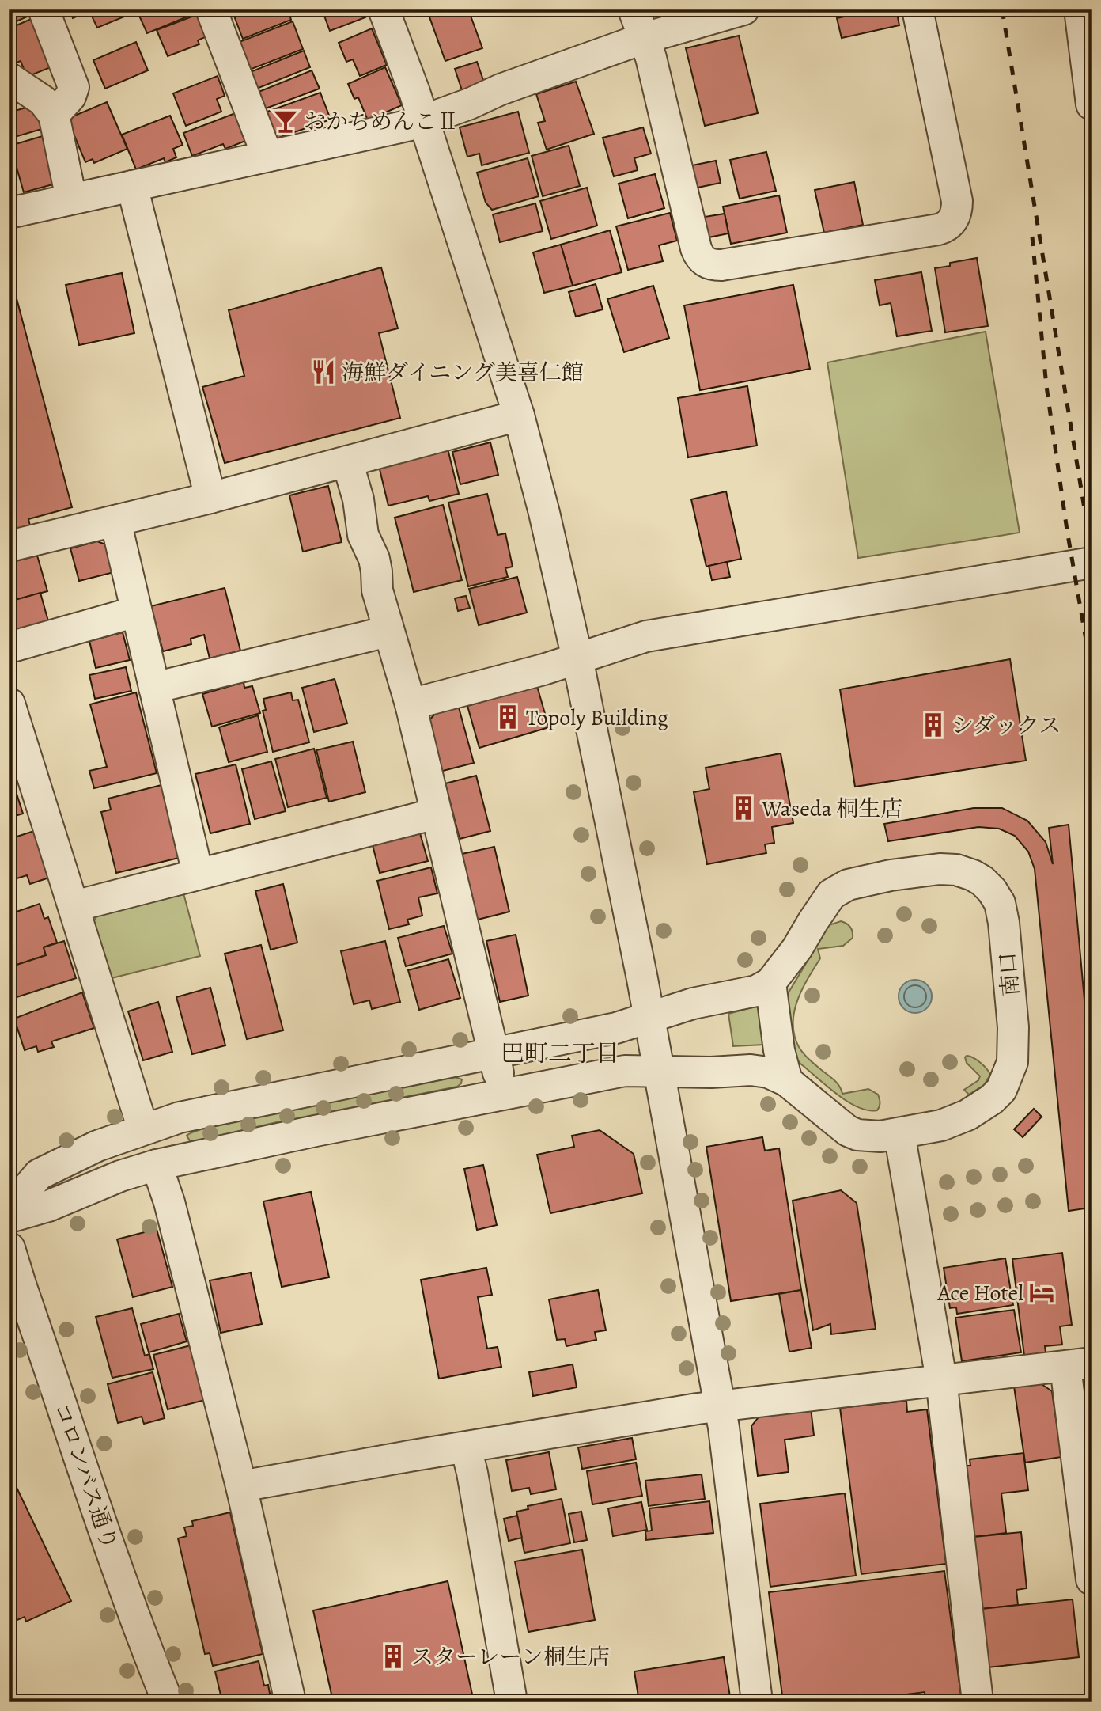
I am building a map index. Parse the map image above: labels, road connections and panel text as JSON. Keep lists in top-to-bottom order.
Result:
{
  "streets": {
    "street": ["南口", "コロンバス通り"]
  },
  "districts": ["巴町二丁目"],
  "places": {
    "bar": ["おかちめんこⅡ"],
    "restaurant": ["海鮮ダイニング美喜仁館"],
    "building": [
      "Topoly Building",
      "シダックス",
      "Waseda 桐生店",
      "スターレーン桐生店"
    ],
    "hotel": ["Ace Hotel"]
  }
}
